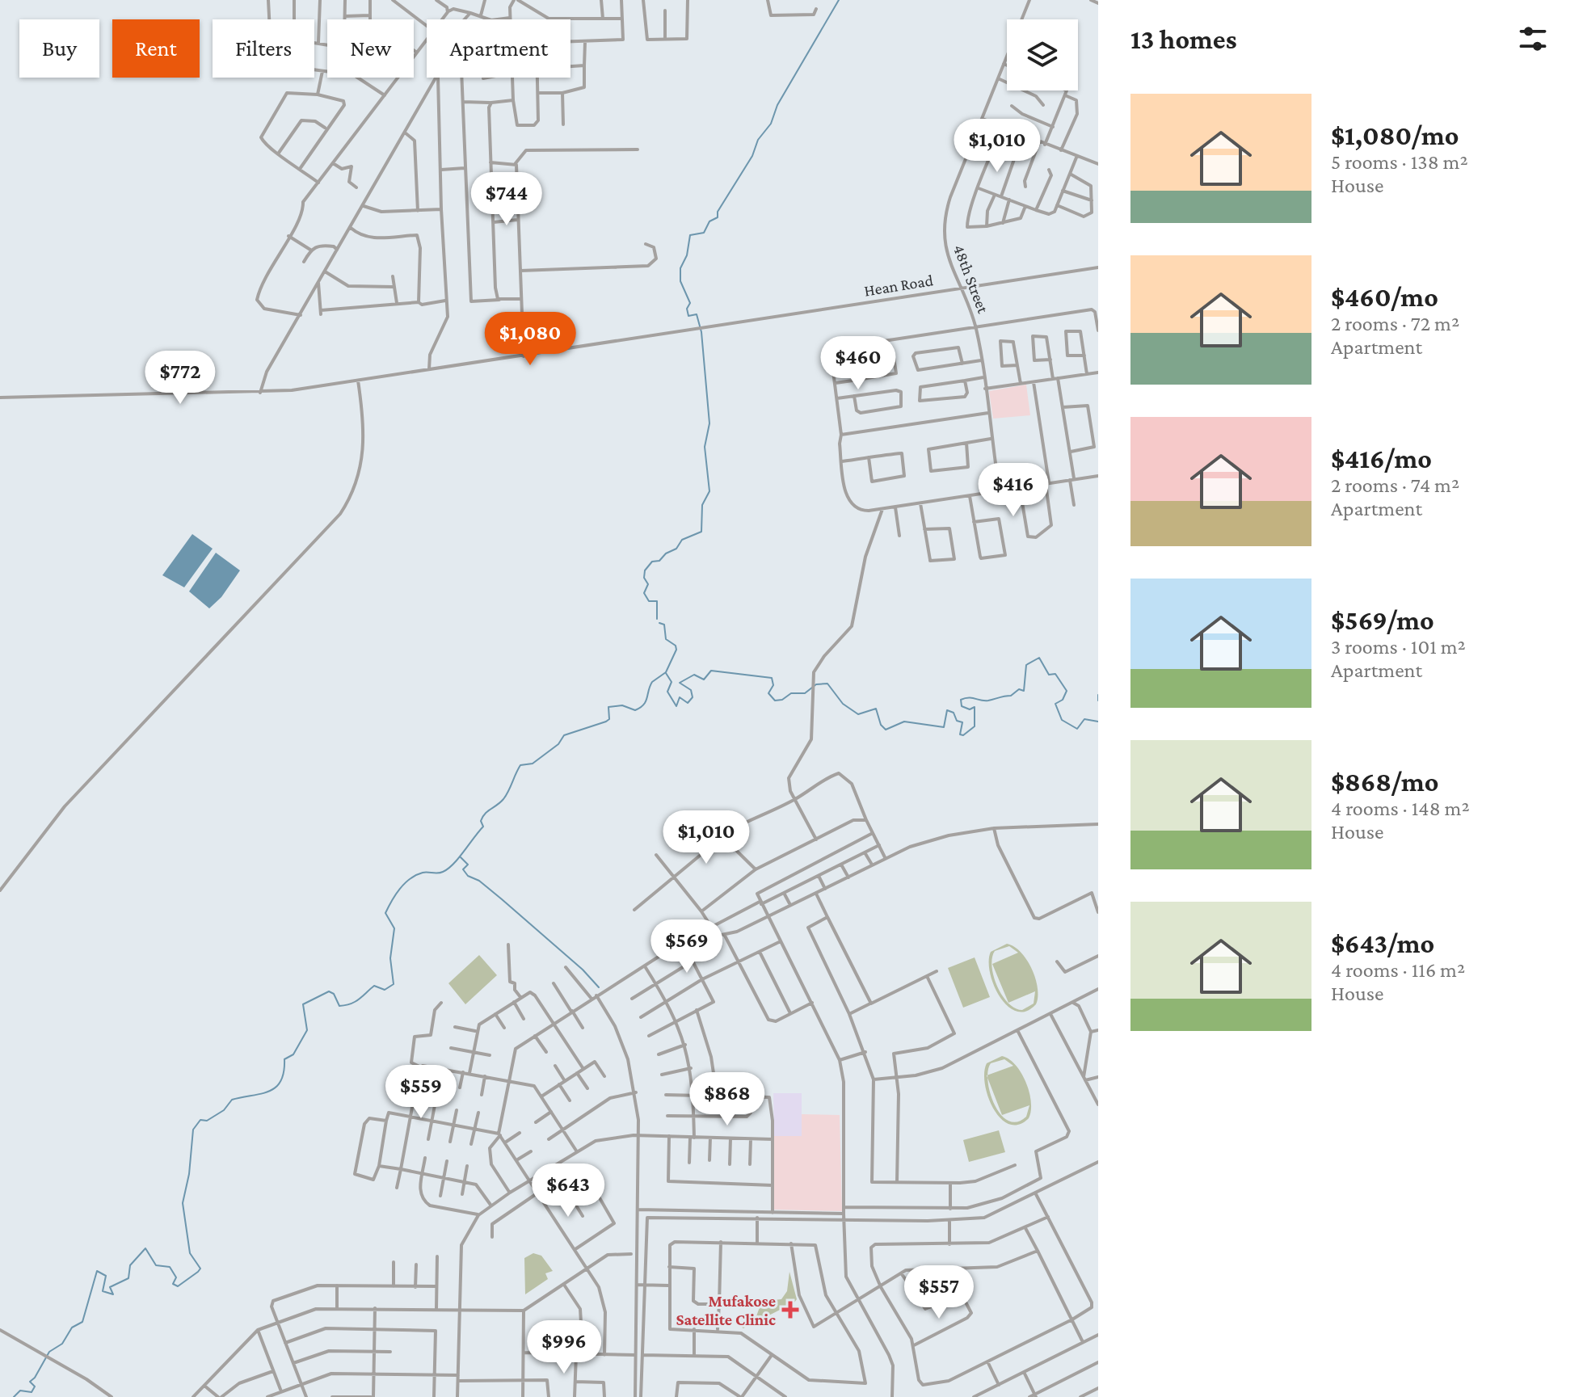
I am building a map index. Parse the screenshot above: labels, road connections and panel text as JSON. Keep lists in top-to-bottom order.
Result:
{
  "streets": {
    "street": ["48th Street", "Hean Road"]
  },
  "crossings": [
    ["48th Street", "Hean Road"]
  ],
  "places": {
    "health": ["Mufakose Satellite Clinic"]
  },
  "page": {
    "heading": "13 homes",
    "chip": [
      "Buy",
      "Rent",
      "Filters",
      "New",
      "Apartment"
    ],
    "list": [
      {
        "name": "$1,080/mo",
        "note": "5 rooms · 138 m² · House"
      },
      {
        "name": "$460/mo",
        "note": "2 rooms · 72 m² · Apartment"
      },
      {
        "name": "$416/mo",
        "note": "2 rooms · 74 m² · Apartment"
      },
      {
        "name": "$569/mo",
        "note": "3 rooms · 101 m² · Apartment"
      },
      {
        "name": "$868/mo",
        "note": "4 rooms · 148 m² · House"
      },
      {
        "name": "$643/mo",
        "note": "4 rooms · 116 m² · House"
      }
    ],
    "price": [
      "$1,010",
      "$744",
      "$1,080",
      "$460",
      "$772",
      "$416",
      "$1,010",
      "$569",
      "$559",
      "$868",
      "$643",
      "$557",
      "$996"
    ]
  }
}
